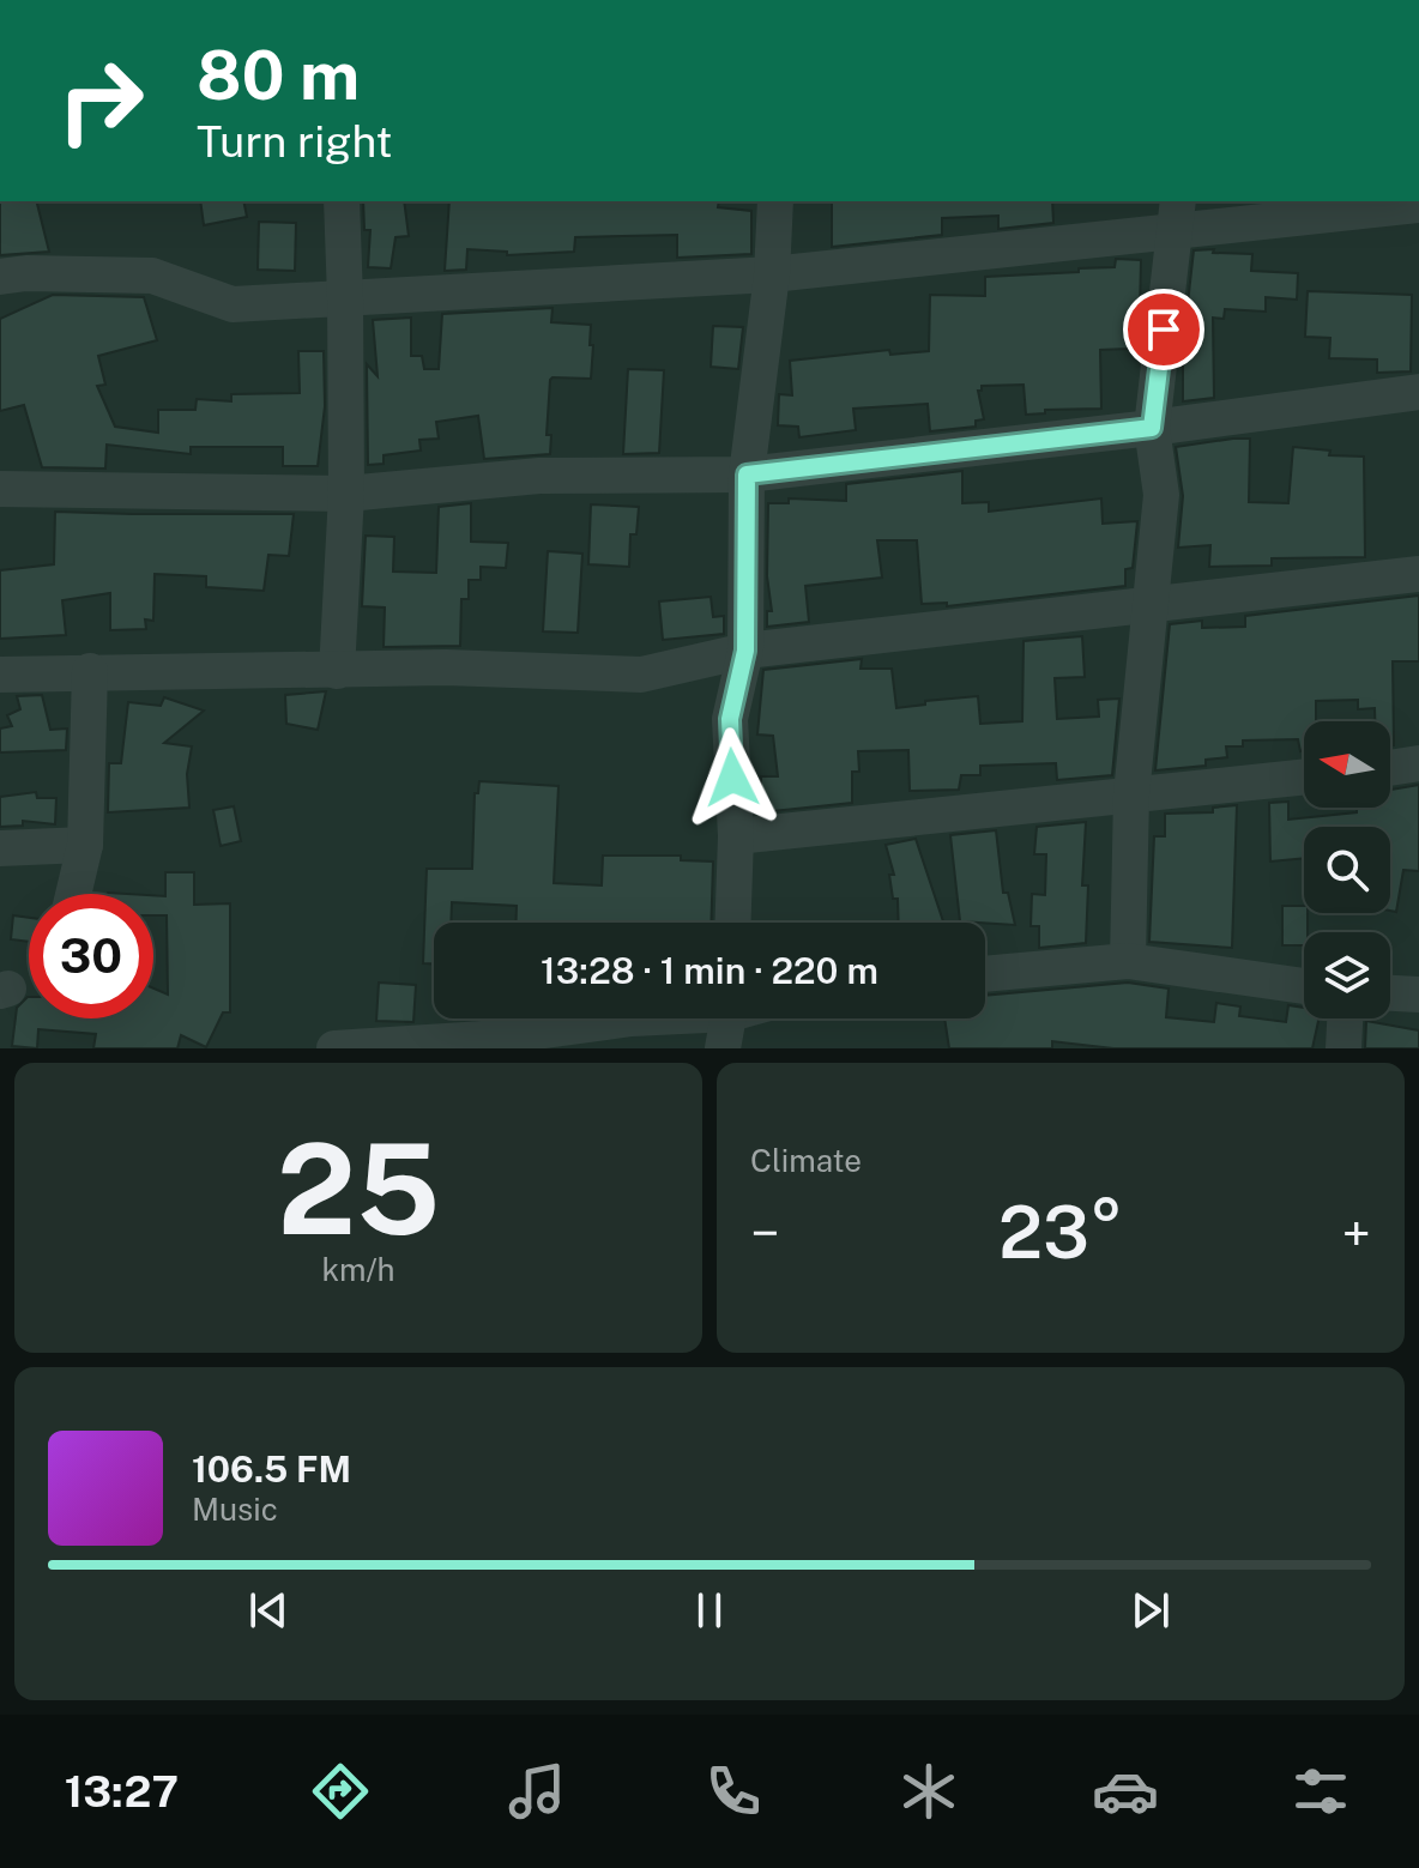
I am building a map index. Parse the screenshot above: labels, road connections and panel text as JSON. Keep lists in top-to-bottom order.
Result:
{
  "north": "left",
  "page": {
    "turn": ["80 m", "Turn right"],
    "limit": "30",
    "trip": "13:28 · 1 min · 220 m",
    "tile": [
      ["25", "km/h"],
      "Climate"
    ],
    "heat": ["−", "23°", "+"],
    "song": ["106.5 FM", "Music"],
    "tabs": "13:27"
  }
}
